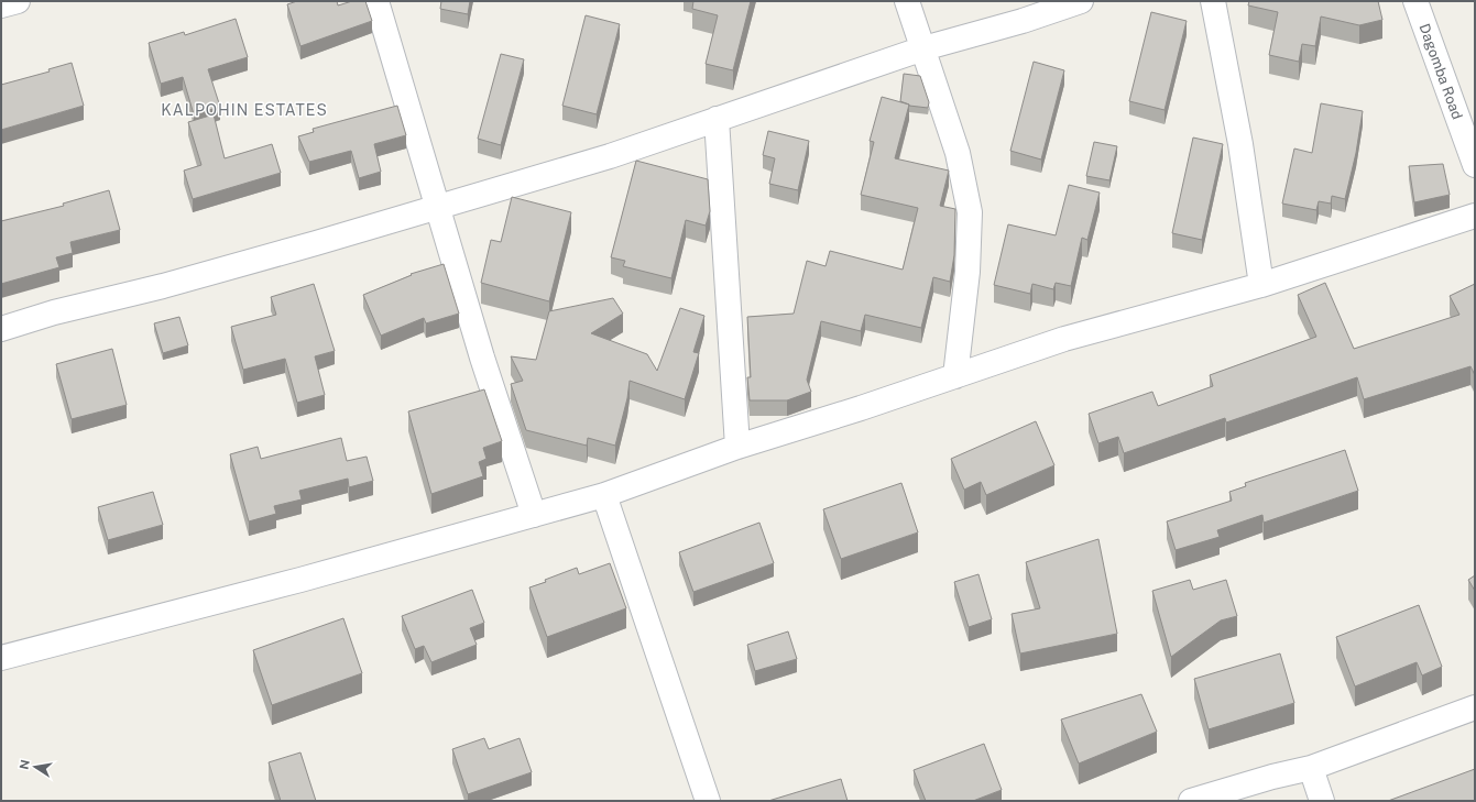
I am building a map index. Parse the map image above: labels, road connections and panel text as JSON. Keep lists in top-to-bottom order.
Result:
{
  "streets": {
    "street": ["Dagomba Road"]
  },
  "districts": ["KALPOHIN ESTATES"],
  "north": "left"
}
